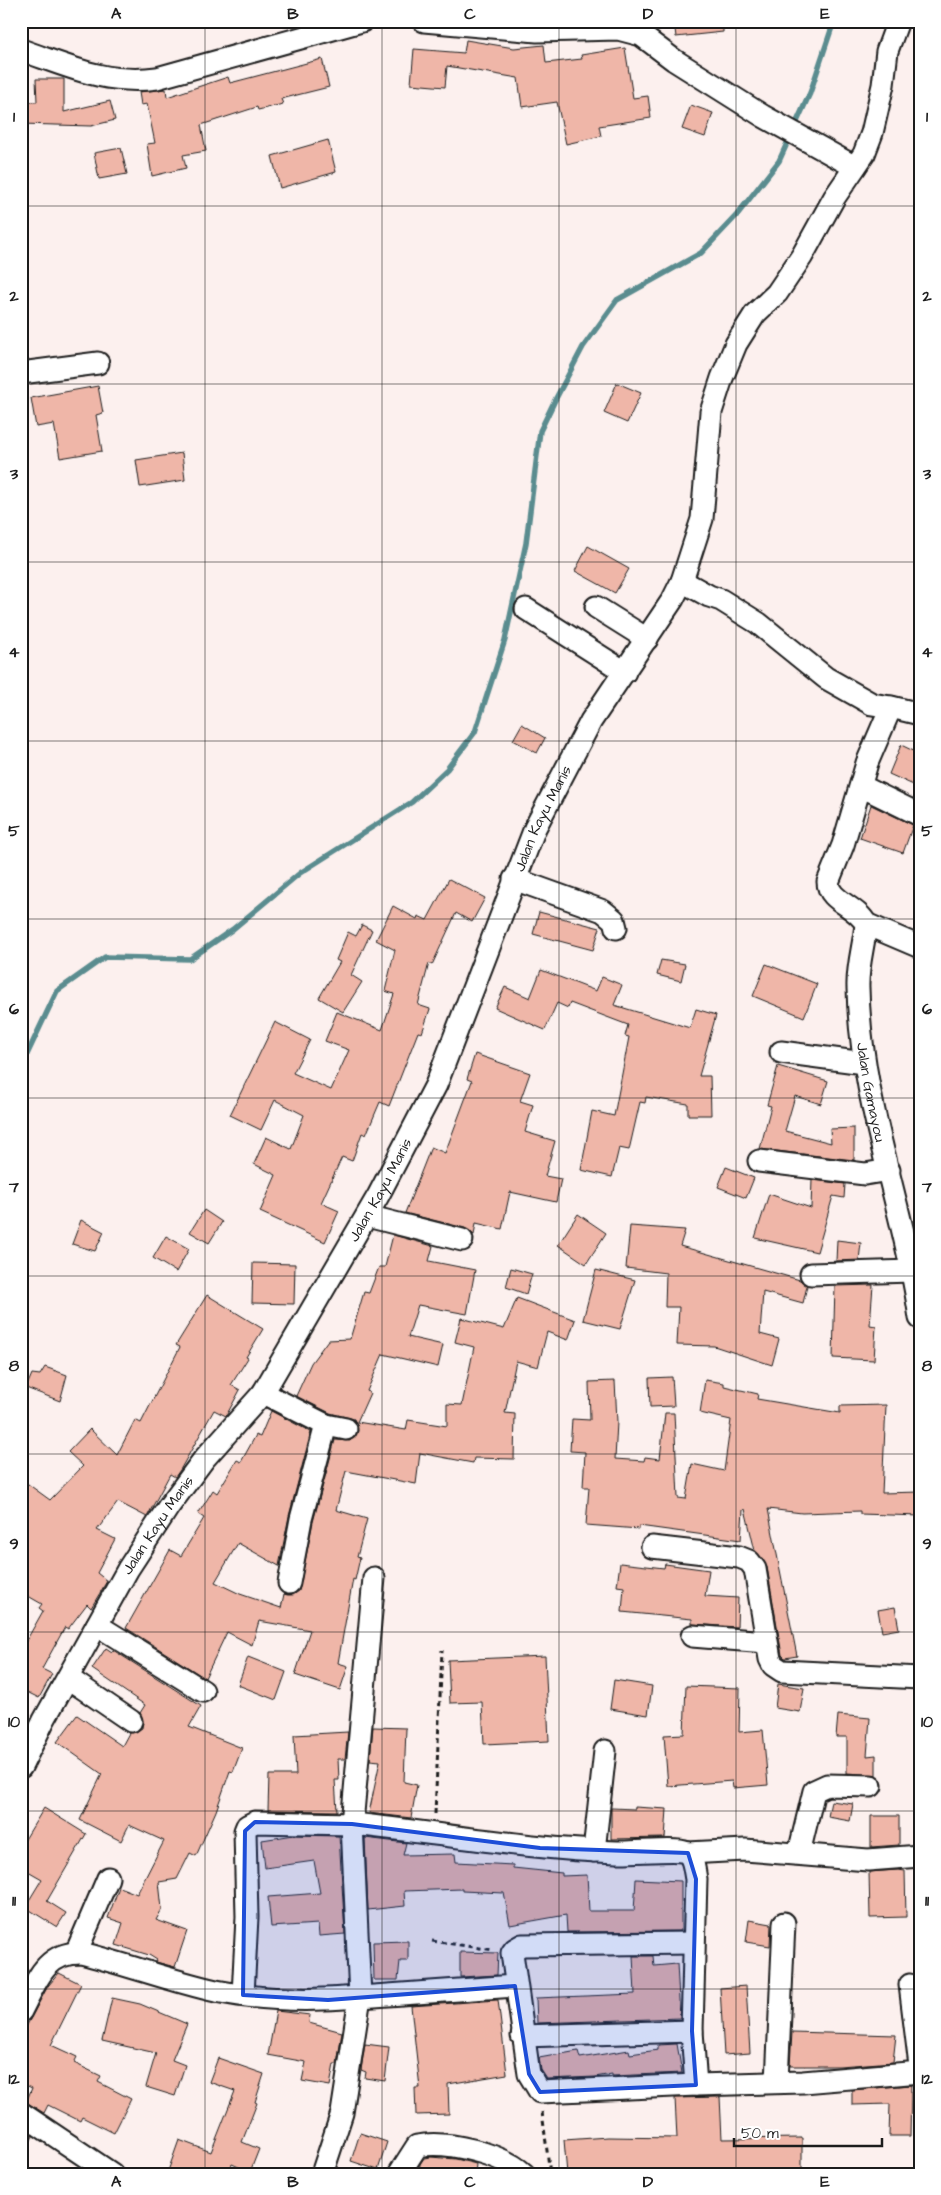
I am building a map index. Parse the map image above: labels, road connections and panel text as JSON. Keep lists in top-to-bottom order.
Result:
{
  "streets": {
    "street": ["Jalan Kayu Manis", "Jalan Gamayou"]
  },
  "scale_bar": "50 m",
  "grid": {
    "columns": [
      "A",
      "B",
      "C",
      "D",
      "E"
    ],
    "rows": [
      "1",
      "2",
      "3",
      "4",
      "5",
      "6",
      "7",
      "8",
      "9",
      "10",
      "11",
      "12"
    ]
  }
}
